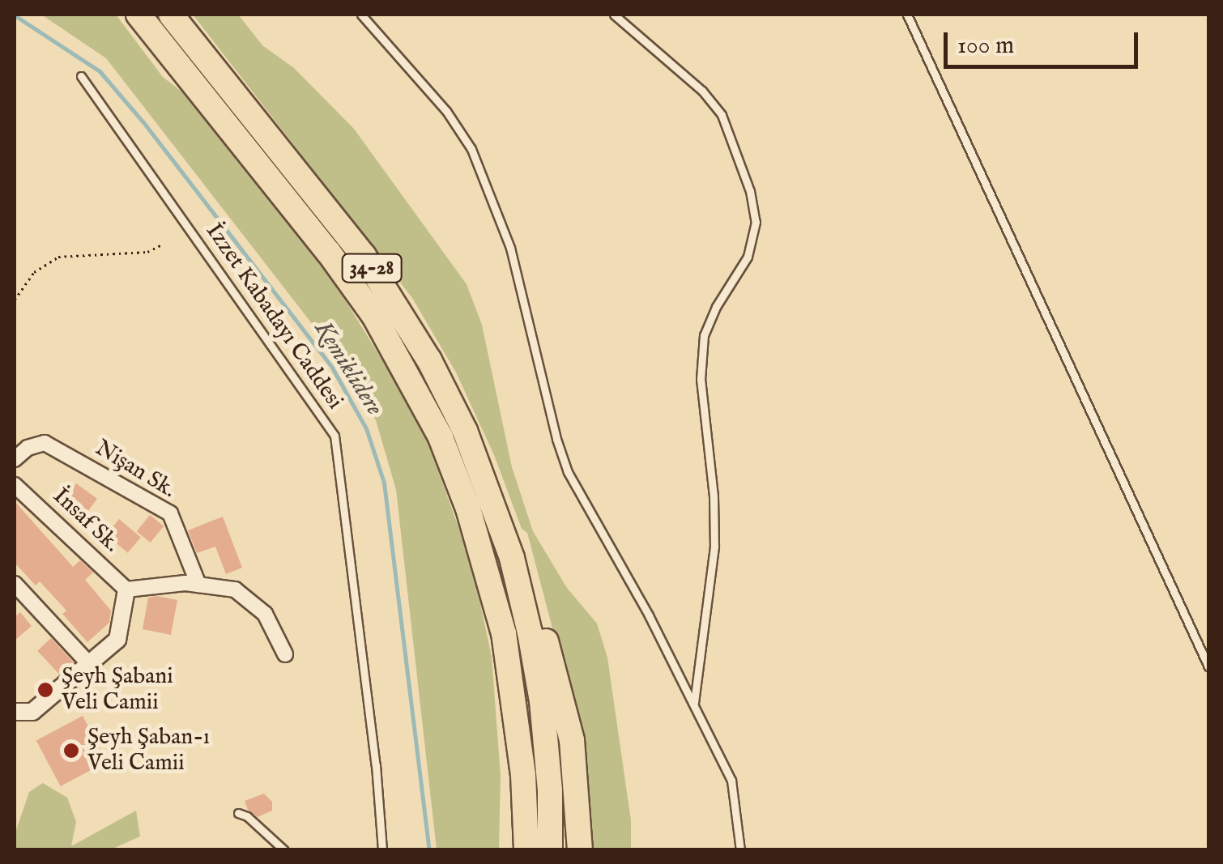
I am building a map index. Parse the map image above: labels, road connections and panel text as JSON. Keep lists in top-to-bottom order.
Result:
{
  "streets": {
    "highway": ["34-28"],
    "street": ["Nişan Sk.", "İnsaf Sk."],
    "lane": ["İzzet Kabadayı Caddesi"]
  },
  "water": ["Kemiklidere"],
  "places": ["Şeyh Şabani Veli Camii", "Şeyh Şaban-ı Veli Camii"],
  "scale_bar": "100 m"
}
